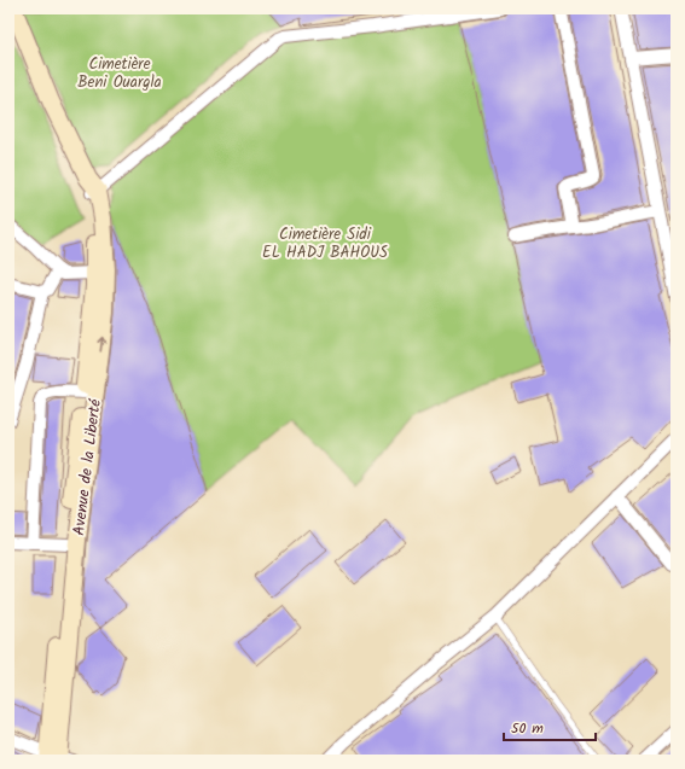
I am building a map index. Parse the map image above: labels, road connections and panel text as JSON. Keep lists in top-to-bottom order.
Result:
{
  "streets": {
    "street": ["Avenue de la Liberté"]
  },
  "parks": ["Cimetière Beni Ouargla", "Cimetière Sidi EL HADJ BAHOUS"],
  "scale_bar": "50 m"
}
